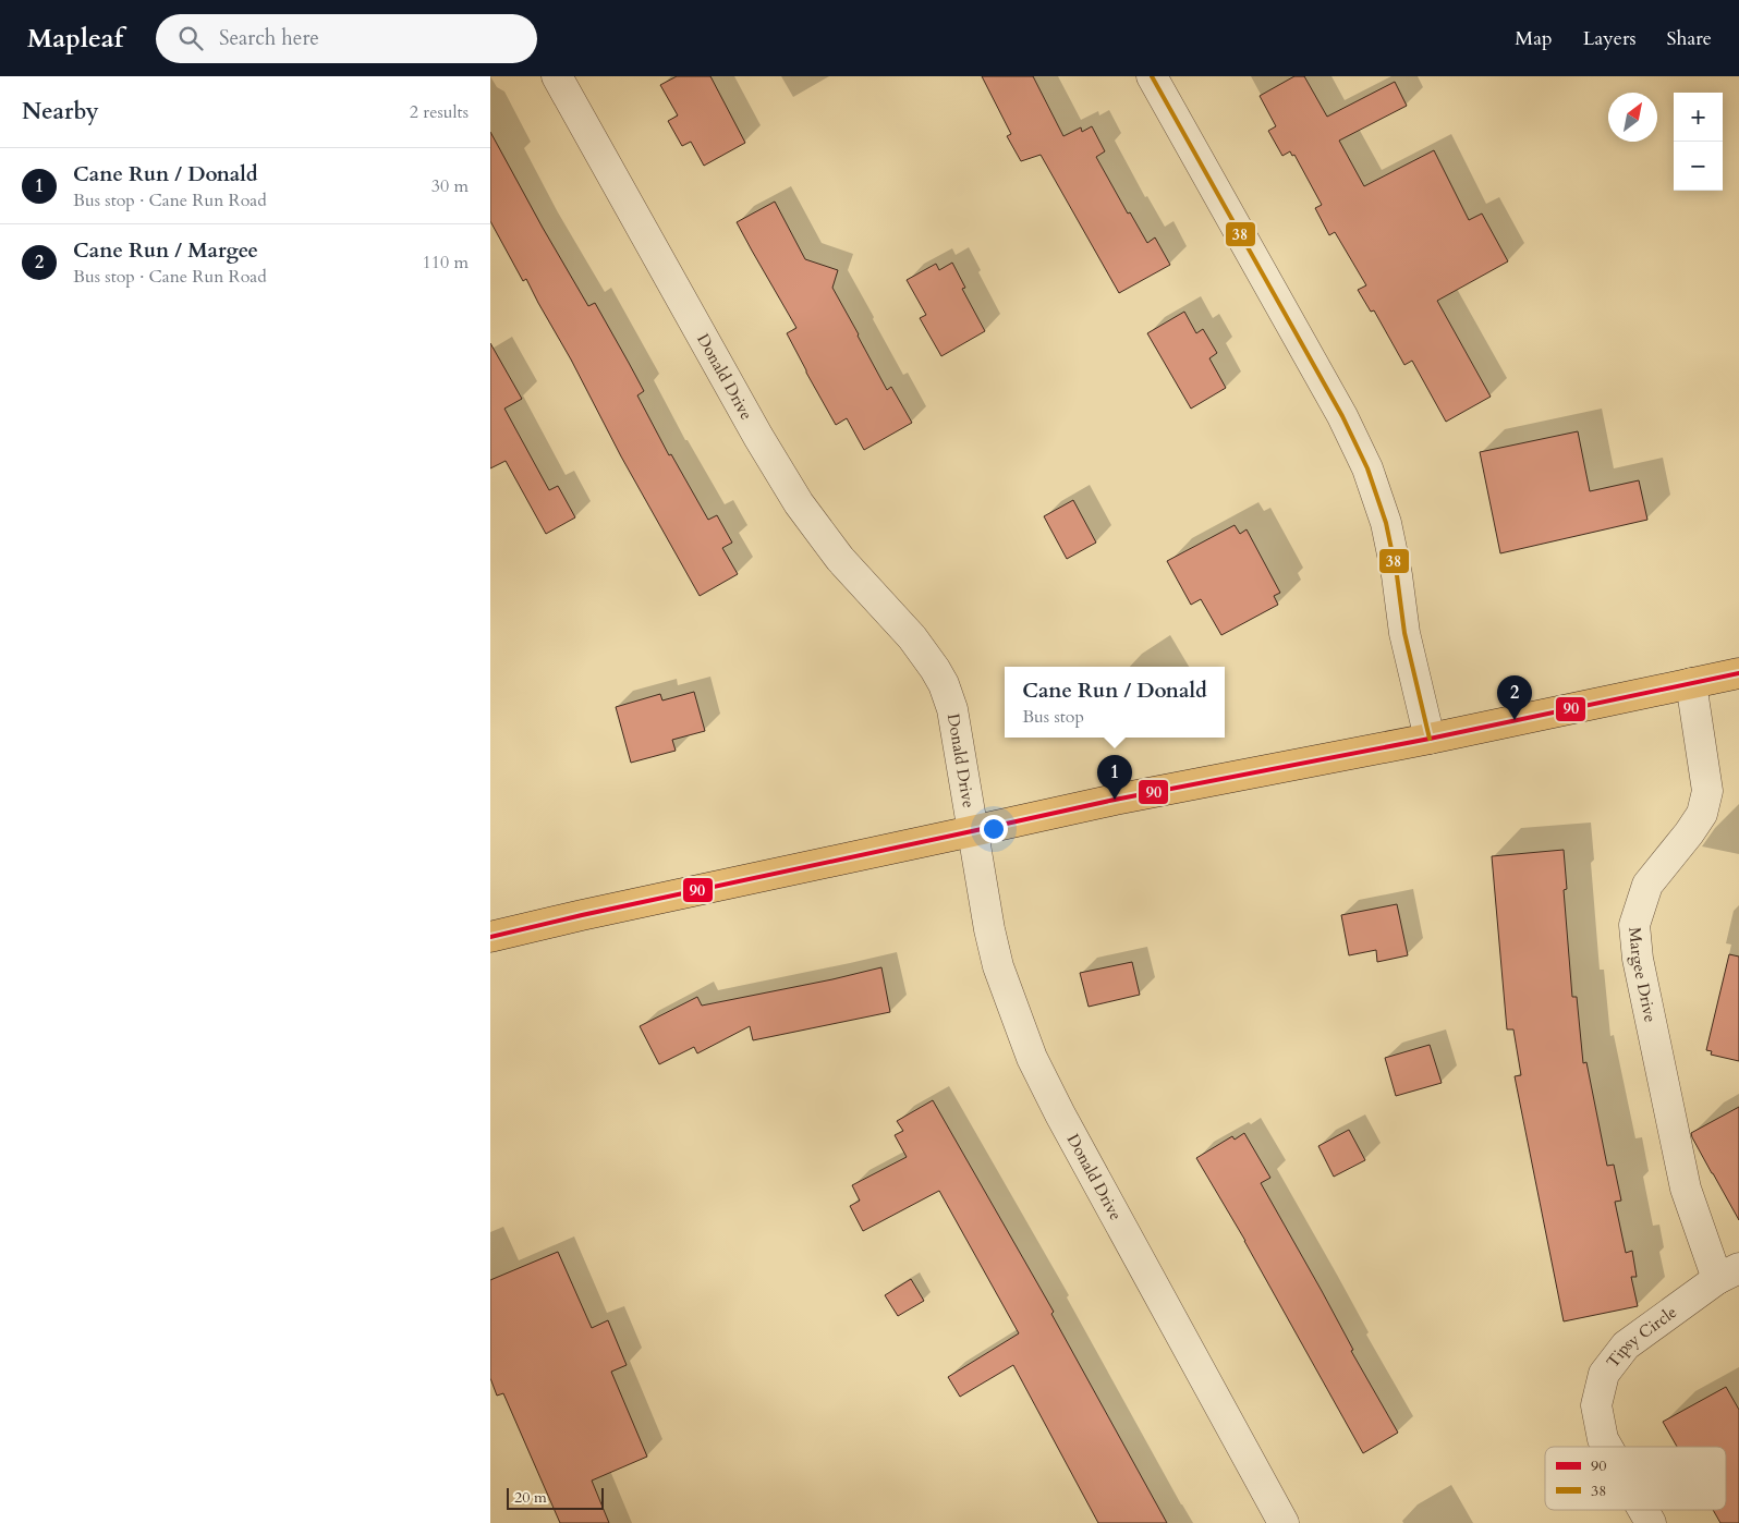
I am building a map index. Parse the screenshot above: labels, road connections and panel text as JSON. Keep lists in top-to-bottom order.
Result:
{
  "streets": {
    "street": ["Donald Drive", "Margee Drive", "Tipsy Circle"]
  },
  "crossings": [
    ["Margee Drive", "Tipsy Circle"]
  ],
  "lines": ["transit line 38", "transit line 90"],
  "legend": ["90", "38"],
  "scale_bar": "20 m",
  "north": "top right",
  "page": {
    "header": "Mapleaf",
    "search": "Search here",
    "nav": ["Map", "Layers", "Share"],
    "heading": ["Nearby", "2 results"],
    "map_buttons": ["+", "−"],
    "list": [
      {
        "mark": "1",
        "name": "Cane Run / Donald",
        "note": "Bus stop · Cane Run Road",
        "value": "30 m"
      },
      {
        "mark": "2",
        "name": "Cane Run / Margee",
        "note": "Bus stop · Cane Run Road",
        "value": "110 m"
      }
    ],
    "popup": ["Cane Run / Donald", "Bus stop"],
    "pins": ["2", "1"],
    "scale": "20 m"
  }
}
